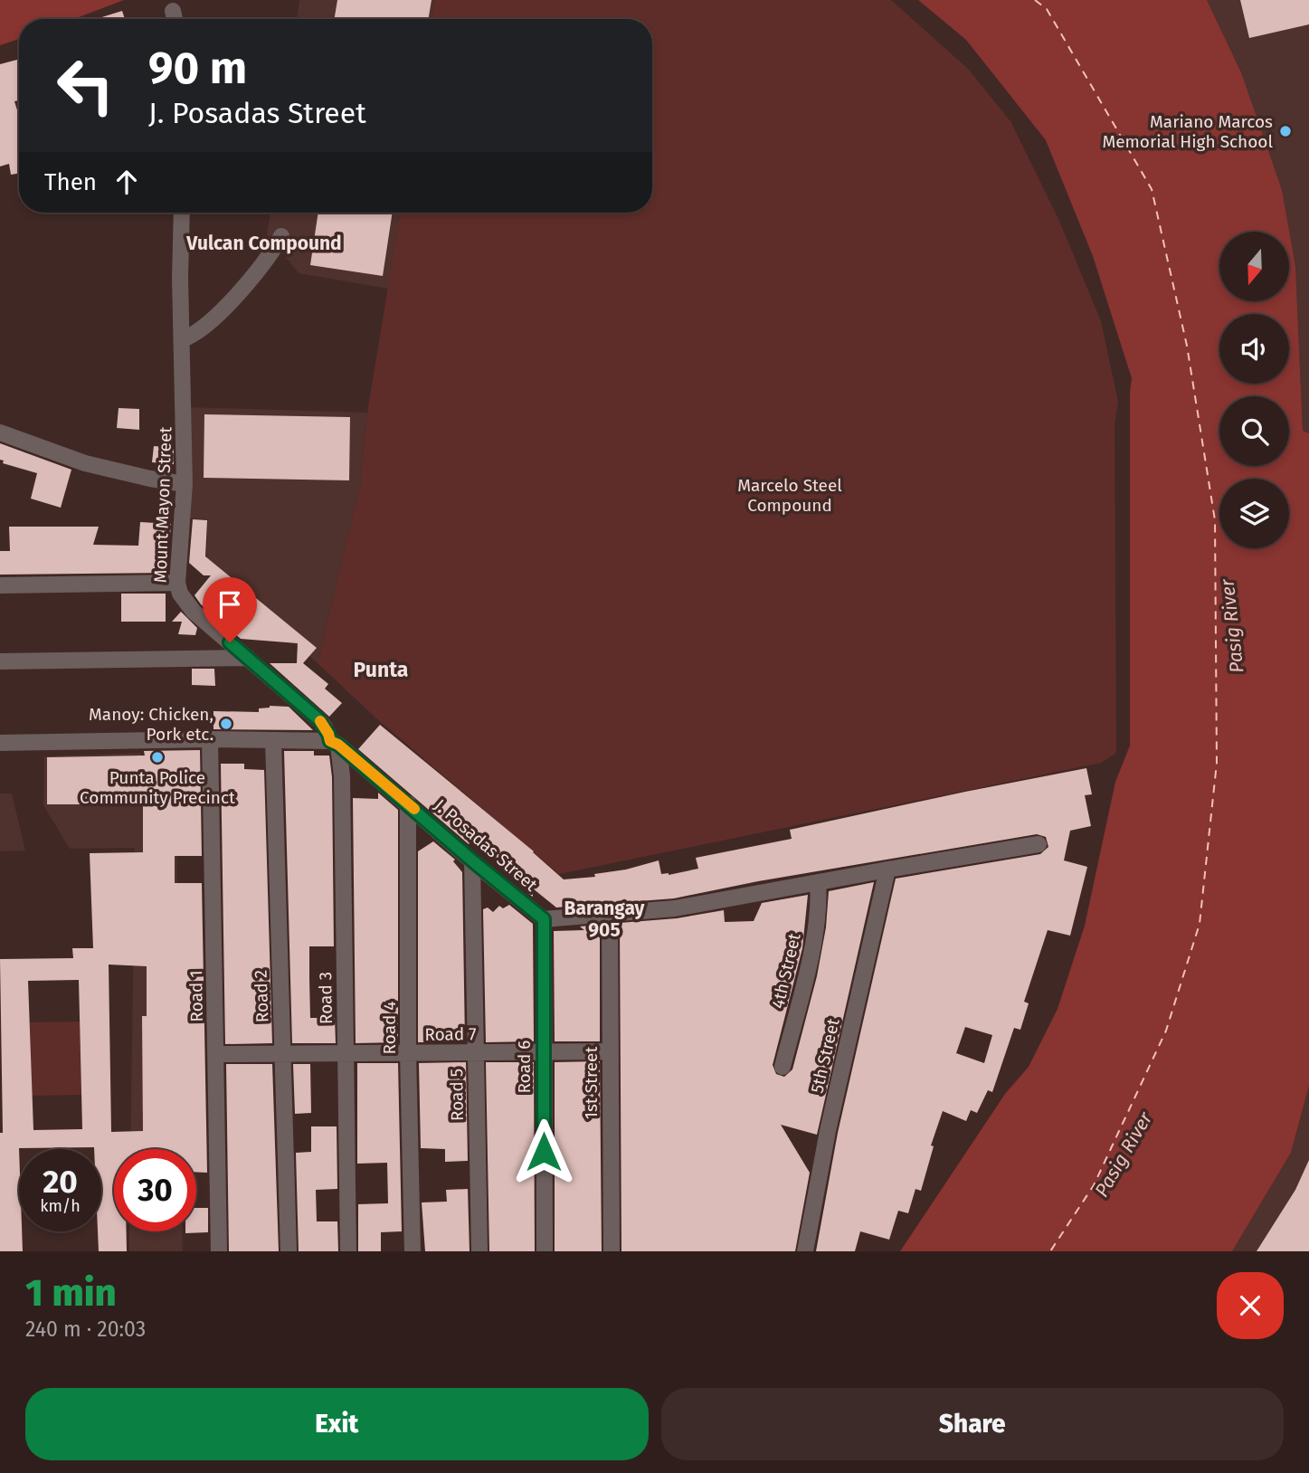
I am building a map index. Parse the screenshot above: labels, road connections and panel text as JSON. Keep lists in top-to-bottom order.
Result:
{
  "streets": {
    "street": [
      "Mount Mayon Street",
      "J. Posadas Street",
      "4th Street",
      "Road 1",
      "Road 2",
      "Road 3",
      "Road 4",
      "Road 7",
      "5th Street",
      "Road 6",
      "1st Street",
      "Road 5"
    ]
  },
  "crossings": [
    ["Mount Mayon Street", "J. Posadas Street"],
    ["Mount Mayon Street", "Road 3"],
    ["J. Posadas Street", "Road 3"],
    ["J. Posadas Street", "Road 4"],
    ["J. Posadas Street", "Road 6"],
    ["J. Posadas Street", "Road 5"],
    ["Road 1", "Road 7"],
    ["Road 2", "Road 7"],
    ["Road 3", "Road 7"],
    ["Road 4", "Road 7"],
    ["Road 7", "Road 6"],
    ["Road 7", "1st Street"],
    ["Road 7", "Road 5"]
  ],
  "districts": ["Vulcan Compound", "Punta", "Barangay 905"],
  "water": ["Pasig River"],
  "parks": ["Marcelo Steel Compound"],
  "places": ["Mariano Marcos Memorial High School", "Manoy: Chicken, Pork etc.", "Punta Police Community Precinct"],
  "north": "bottom",
  "page": {
    "turn": ["90 m", "J. Posadas Street"],
    "then": "Then",
    "speed": "20 km/h",
    "limit": "30",
    "heading": ["1 min", "240 m · 20:03"],
    "buttons": ["Exit", "Share"]
  }
}
